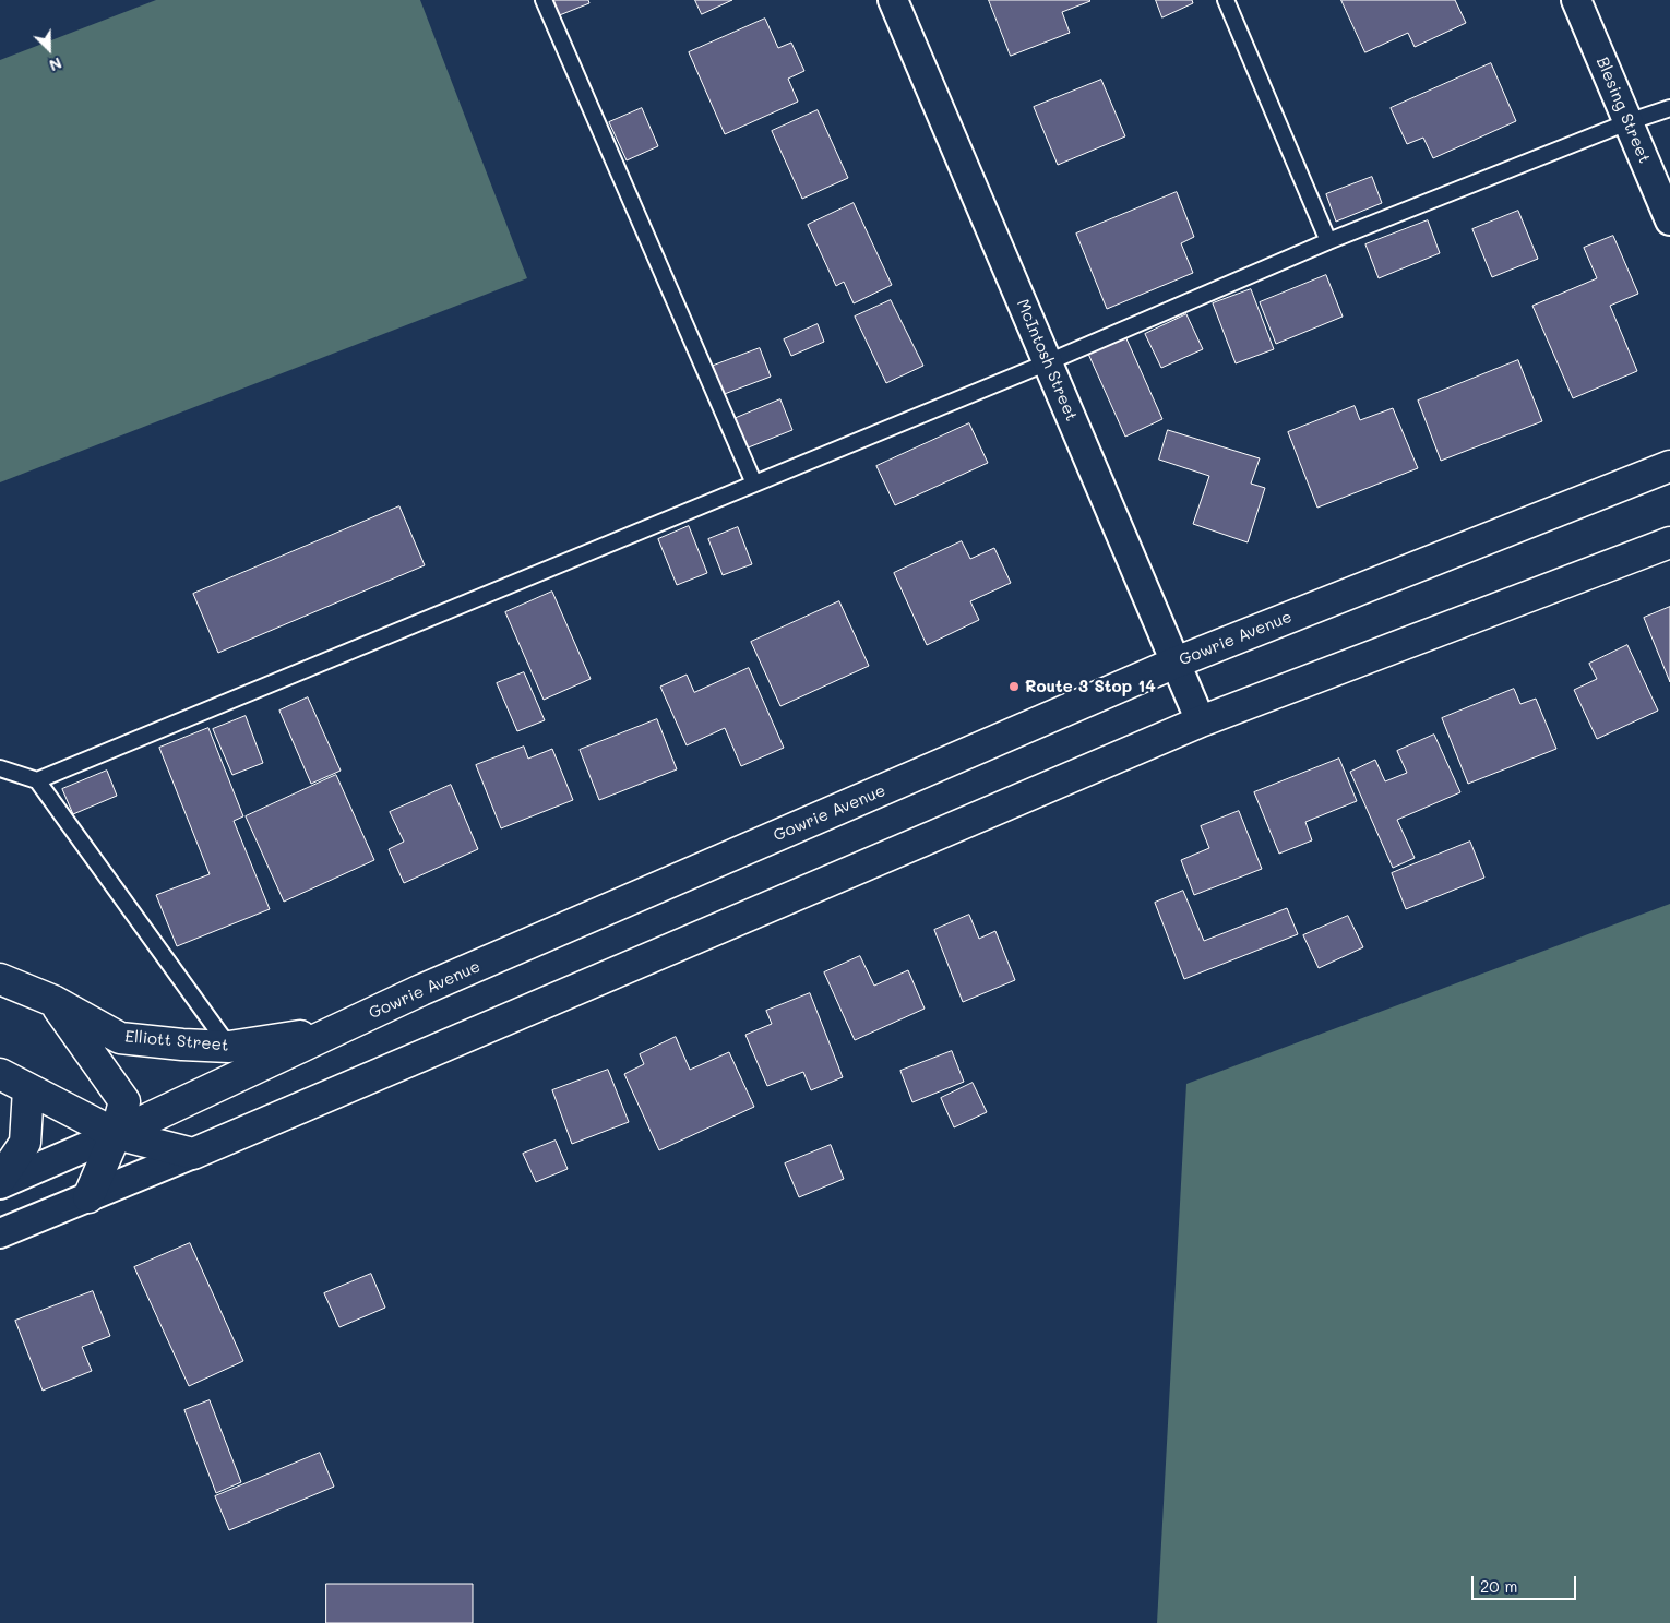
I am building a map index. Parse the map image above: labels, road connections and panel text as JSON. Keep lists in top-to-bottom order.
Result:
{
  "streets": {
    "street": [
      "Blesing Street",
      "McIntosh Street",
      "Gowrie Avenue",
      "Elliott Street"
    ]
  },
  "crossings": [
    ["McIntosh Street", "Gowrie Avenue"],
    ["Gowrie Avenue", "Elliott Street"]
  ],
  "places": ["Route 3 Stop 14"],
  "scale_bar": "20 m",
  "north": "bottom right"
}
